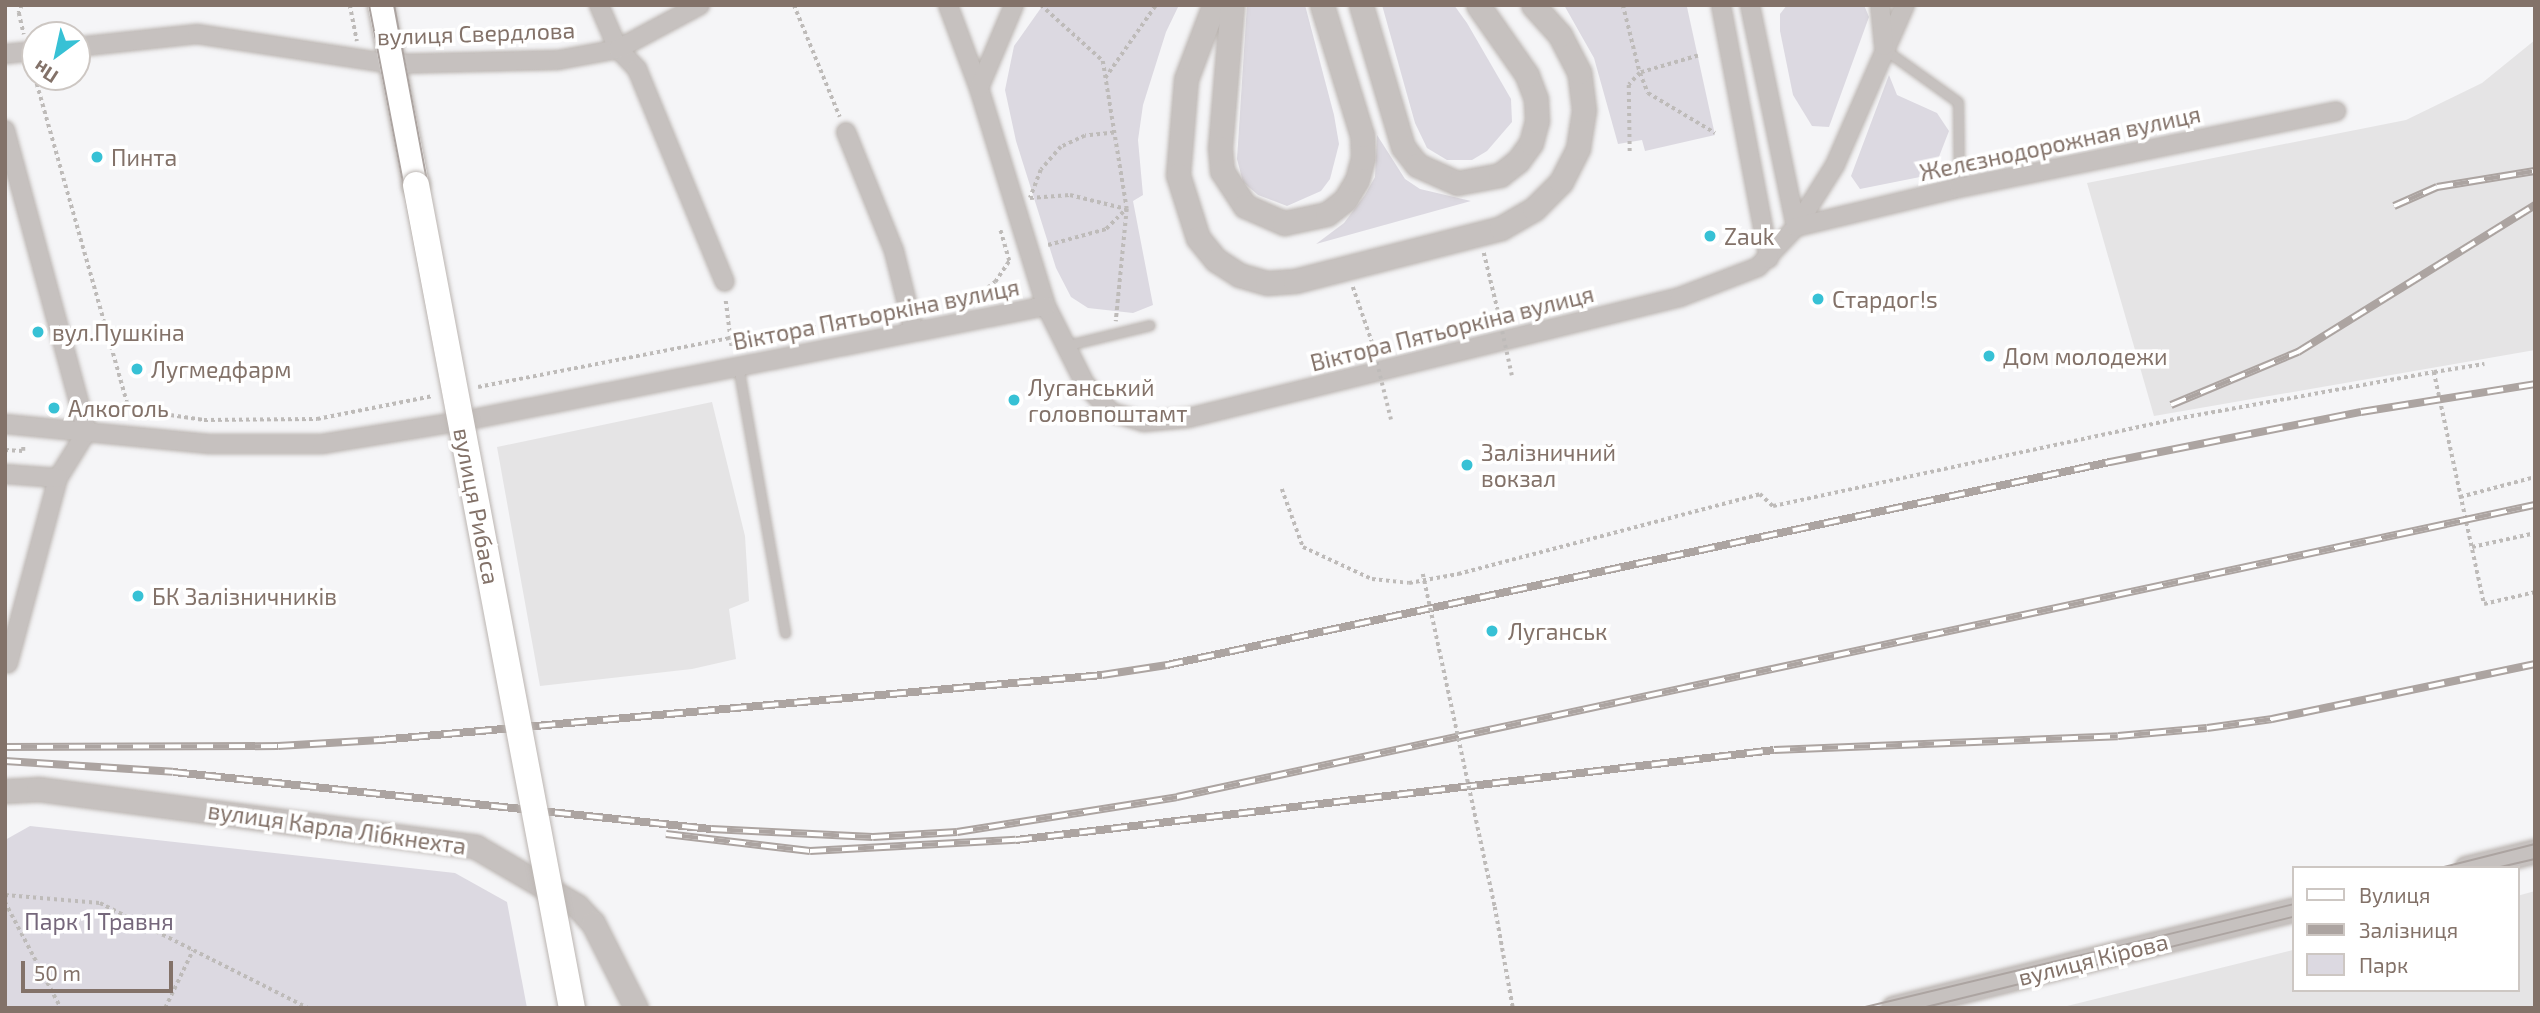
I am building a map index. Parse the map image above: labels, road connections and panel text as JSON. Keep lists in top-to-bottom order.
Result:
{
  "streets": {
    "main road": ["вулиця Рибаса"],
    "street": [
      "вулиця Свердлова",
      "Желєзнодорожная вулиця",
      "Віктора Пятьоркіна вулиця",
      "вулиця Карла Лібкнехта",
      "вулиця Кірова"
    ]
  },
  "crossings": [
    ["вулиця Свердлова", "вулиця Рибаса"],
    ["Желєзнодорожная вулиця", "Віктора Пятьоркіна вулиця"]
  ],
  "parks": ["Парк 1 Травня"],
  "places": [
    "Пинта",
    "Zauk",
    "Стардог!s",
    "вул.Пушкіна",
    "Дом молодежи",
    "Лугмедфарм",
    "Луганський головпоштамт",
    "Алкоголь",
    "Залізничний вокзал",
    "БК Залізничників",
    "Луганськ"
  ],
  "legend": ["Вулиця", "Залізниця", "Парк"],
  "scale_bar": "50 m",
  "north": "bottom left"
}
